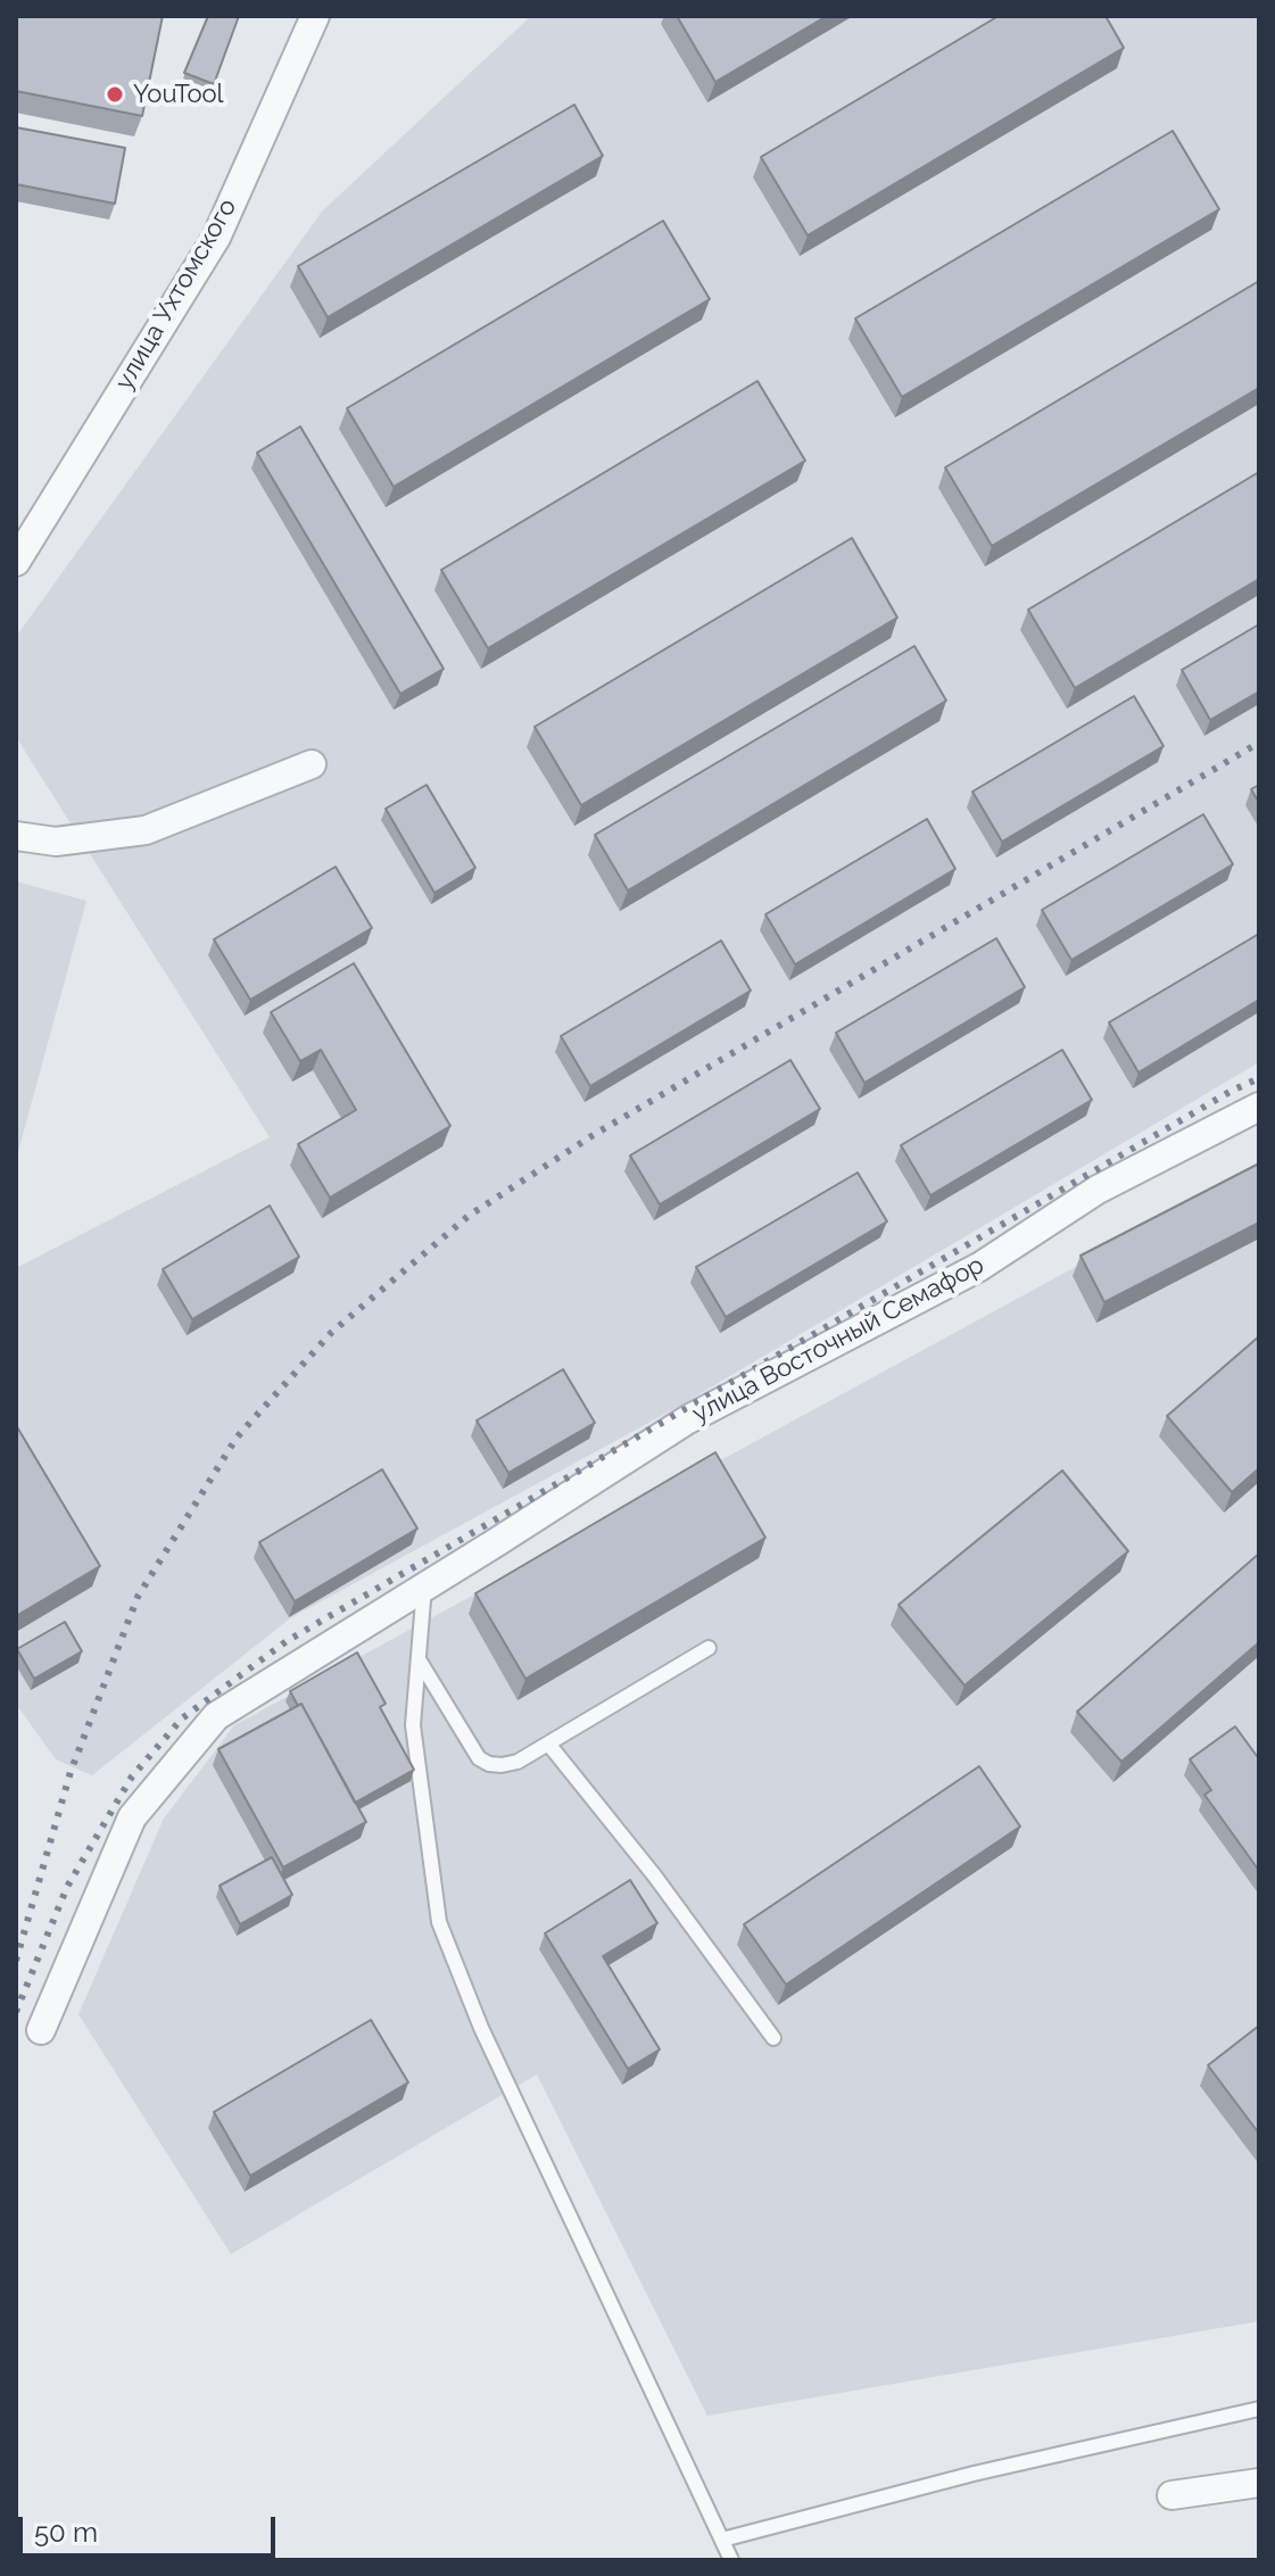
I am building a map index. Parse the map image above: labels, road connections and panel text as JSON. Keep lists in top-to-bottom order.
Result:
{
  "streets": {
    "street": ["улица Ухтомского", "улица Восточный Семафор"]
  },
  "places": ["YouTool"],
  "scale_bar": "50 m"
}
